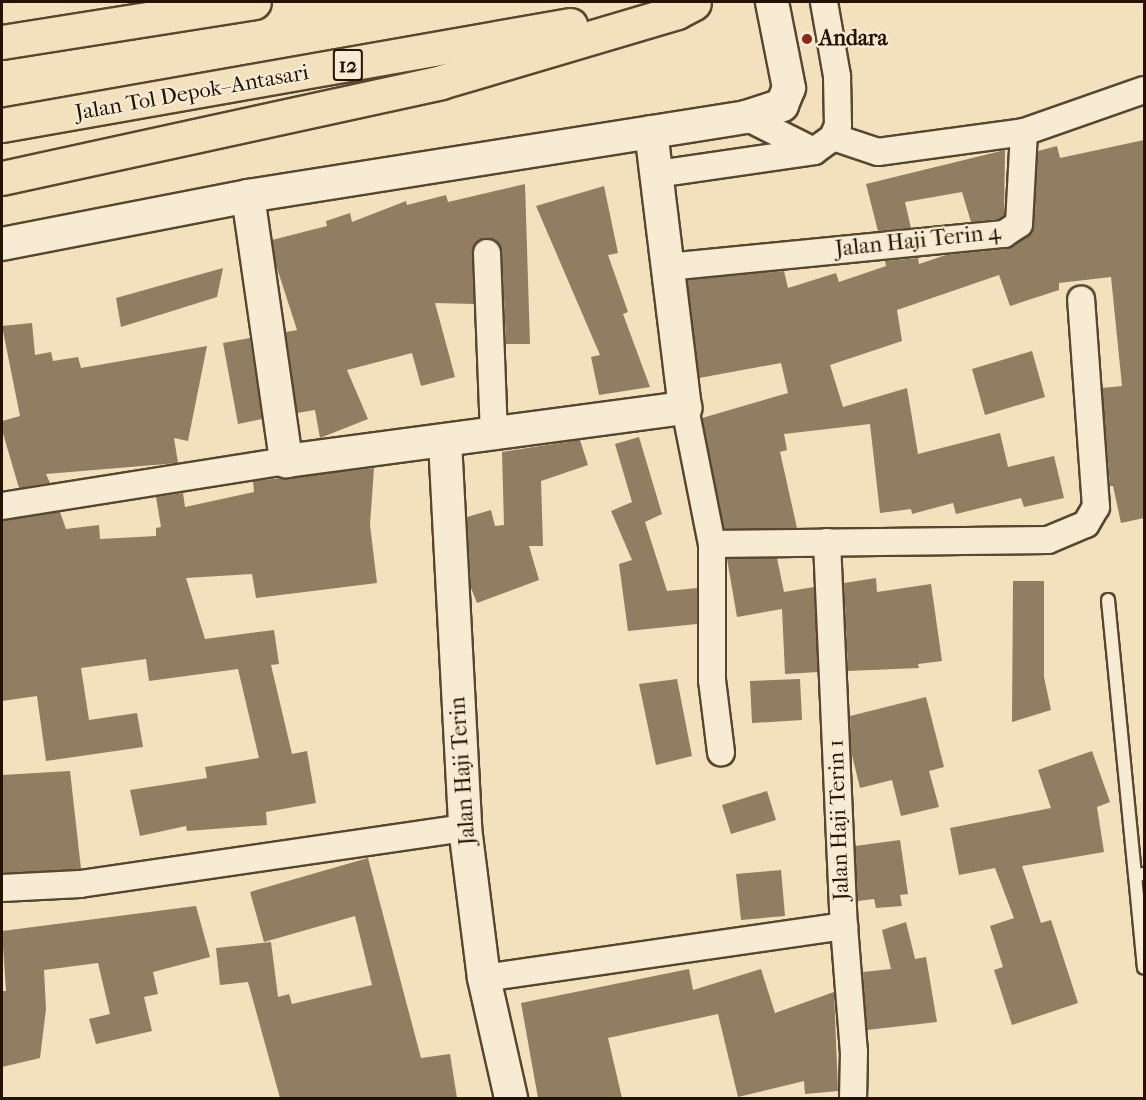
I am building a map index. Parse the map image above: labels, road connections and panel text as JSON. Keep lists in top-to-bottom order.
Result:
{
  "streets": {
    "highway": ["12", "Jalan Tol Depok–Antasari"],
    "street": ["Jalan Haji Terin 4", "Jalan Haji Terin", "Jalan Haji Terin 1"]
  },
  "places": ["Andara"]
}
